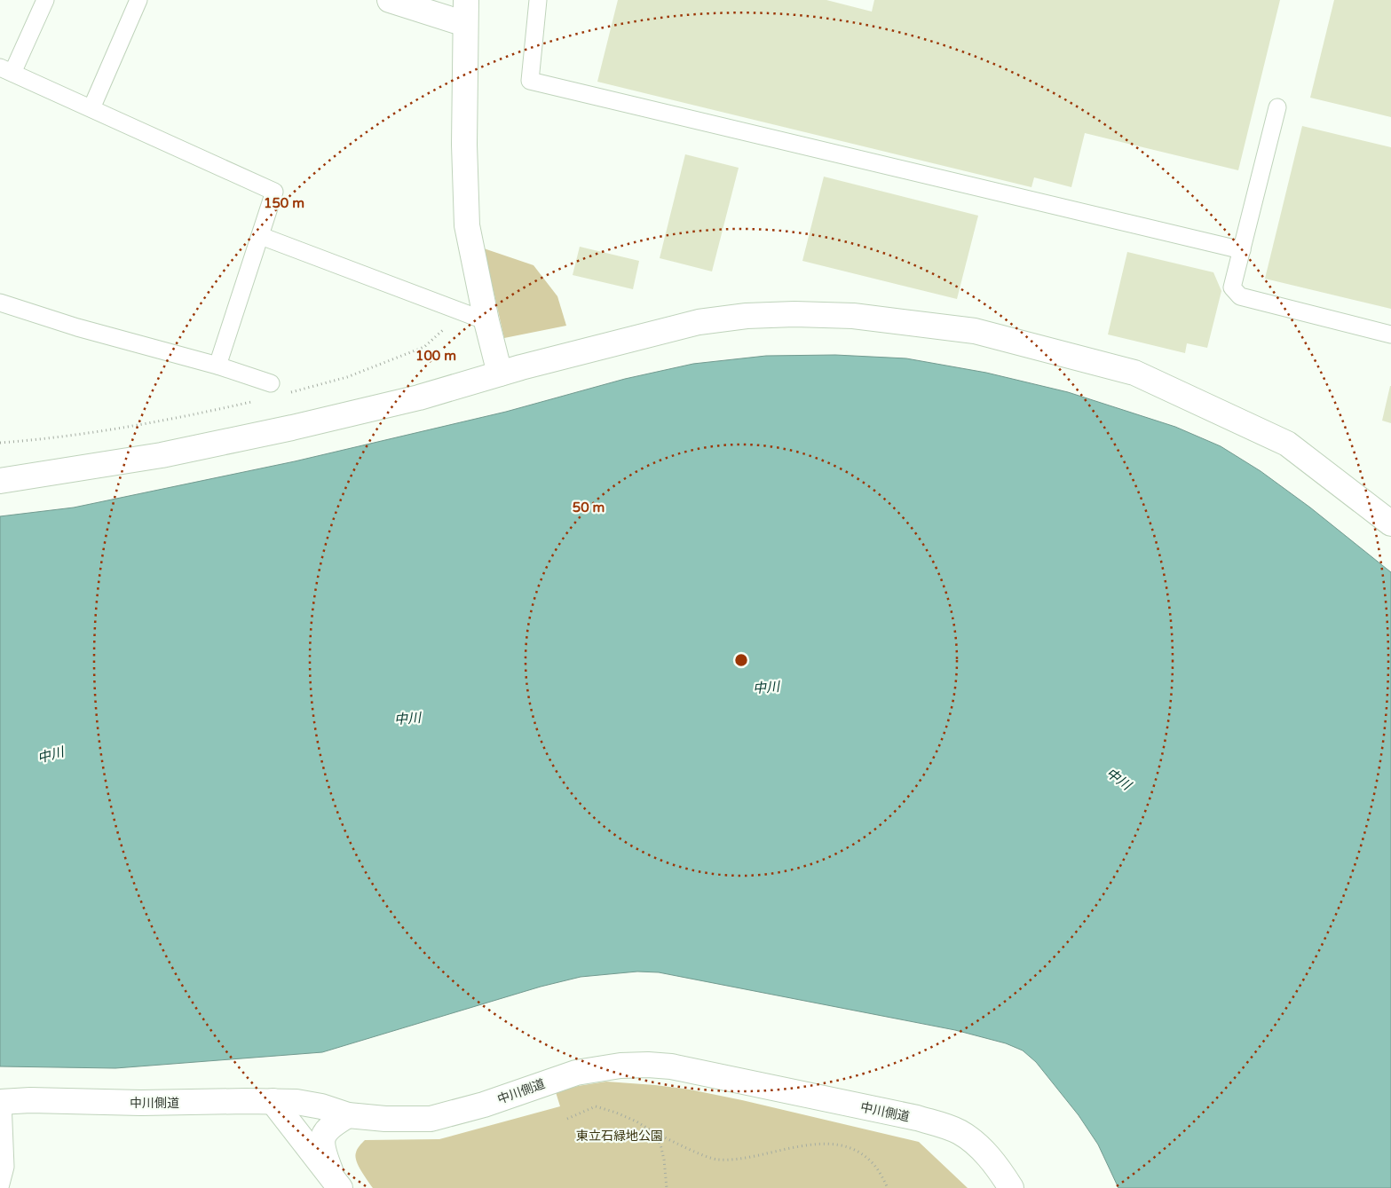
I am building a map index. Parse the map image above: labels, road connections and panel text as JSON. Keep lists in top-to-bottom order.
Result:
{
  "streets": {
    "street": ["中川側道"]
  },
  "water": ["中川"],
  "parks": ["東立石緑地公園"],
  "rings": ["150 m", "100 m", "50 m"]
}
